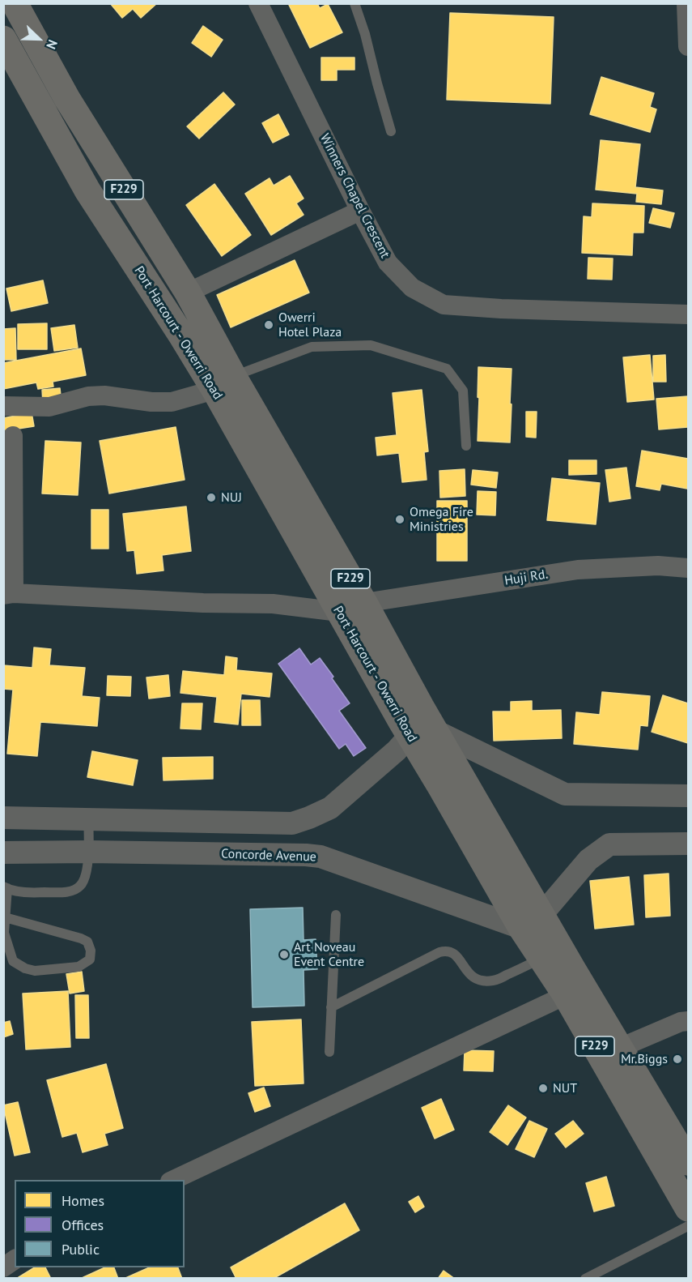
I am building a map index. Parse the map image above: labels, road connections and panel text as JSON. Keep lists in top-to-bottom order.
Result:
{
  "streets": {
    "main road": ["F229", "Port Harcourt - Owerri Road"],
    "street": ["Winners Chapel Crescent", "Huji Rd.", "Concorde Avenue"]
  },
  "crossings": [
    ["Port Harcourt - Owerri Road", "Huji Rd."],
    ["Port Harcourt - Owerri Road", "Concorde Avenue"]
  ],
  "places": [
    "Owerri Hotel Plaza",
    "NUJ",
    "Omega Fire Ministries",
    "Art Noveau Event Centre",
    "Mr.Biggs",
    "NUT"
  ],
  "legend": ["Homes", "Offices", "Public"],
  "north": "bottom right"
}
